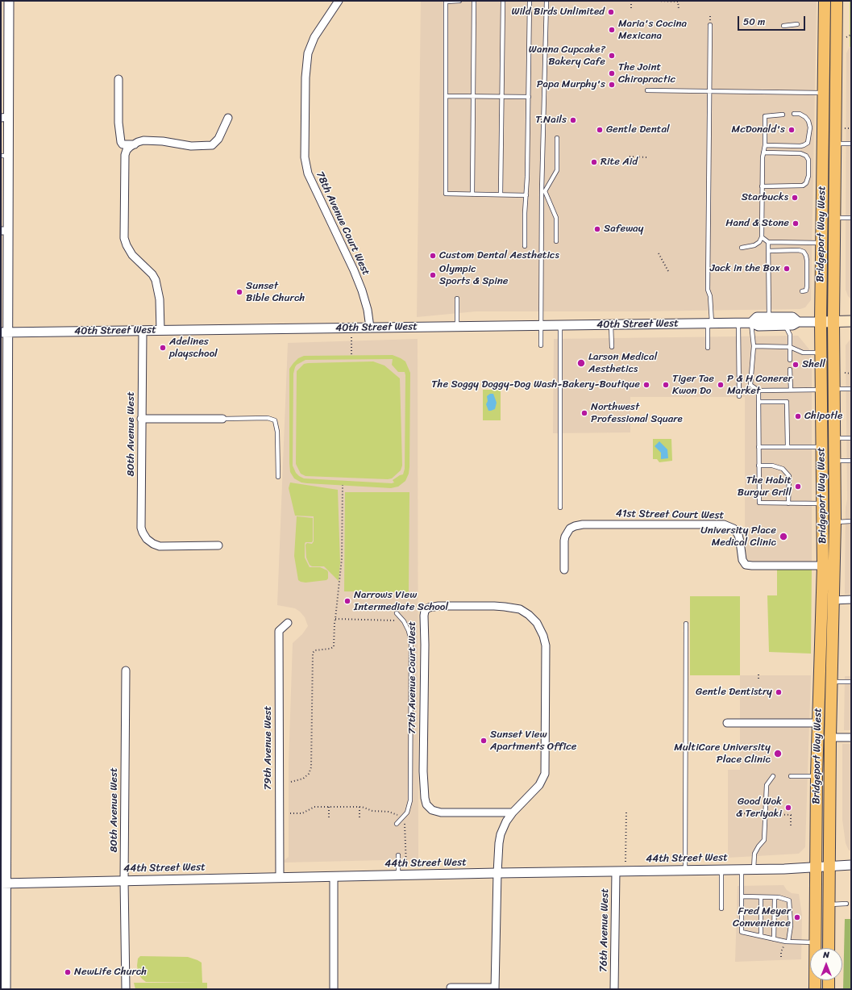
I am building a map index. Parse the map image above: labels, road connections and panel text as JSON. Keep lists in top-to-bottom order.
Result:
{
  "streets": {
    "main road": ["Bridgeport Way West", "40th Street West"],
    "street": [
      "78th Avenue Court West",
      "80th Avenue West",
      "41st Street Court West",
      "77th Avenue Court West",
      "79th Avenue West",
      "44th Street West",
      "76th Avenue West"
    ]
  },
  "crossings": [
    ["78th Avenue Court West", "40th Street West"],
    ["Bridgeport Way West", "40th Street West"],
    ["Bridgeport Way West", "41st Street Court West"],
    ["Bridgeport Way West", "44th Street West"],
    ["40th Street West", "80th Avenue West"],
    ["80th Avenue West", "44th Street West"],
    ["77th Avenue Court West", "44th Street West"],
    ["79th Avenue West", "44th Street West"],
    ["44th Street West", "76th Avenue West"]
  ],
  "places": [
    "Wild Birds Unlimited",
    "Maria's Cocina Mexicana",
    "Wanna Cupcake? Bakery Cafe",
    "The Joint Chiropractic",
    "Papa Murphy's",
    "T.Nails",
    "Gentle Dental",
    "McDonald's",
    "Rite Aid",
    "Starbucks",
    "Hand & Stone",
    "Safeway",
    "Custom Dental Aesthetics",
    "Jack in the Box",
    "Olympic Sports & Spine",
    "Sunset Bible Church",
    "Adelines playschool",
    "Larson Medical Aesthetics",
    "Shell",
    "The Soggy Doggy-Dog Wash-Bakery-Boutique",
    "Tiger Tae Kwon Do",
    "P & H Conerer Market",
    "Northwest Professional Square",
    "Chipotle",
    "The Habit Burgur Grill",
    "University Place Medical Clinic",
    "Narrows View Intermediate School",
    "Gentle Dentistry",
    "Sunset View Apartments Office",
    "MultiCare University Place Clinic",
    "Good Wok & Teriyaki",
    "Fred Meyer Convenience",
    "NewLife Church"
  ],
  "scale_bar": "50 m",
  "north": "top"
}
